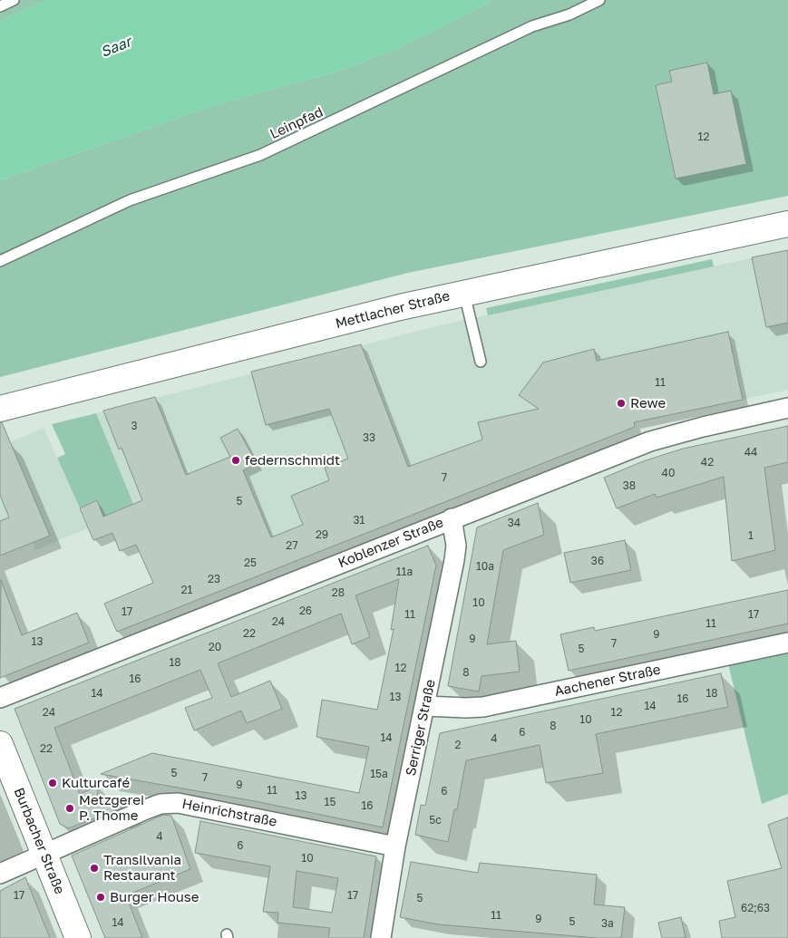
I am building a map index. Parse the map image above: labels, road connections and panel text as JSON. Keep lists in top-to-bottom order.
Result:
{
  "streets": {
    "street": [
      "Mettlacher Straße",
      "Koblenzer Straße",
      "Aachener Straße",
      "Serriger Straße",
      "Heinrichstraße",
      "Burbacher Straße"
    ],
    "lane": ["Leinpfad"]
  },
  "crossings": [
    ["Koblenzer Straße", "Serriger Straße"],
    ["Aachener Straße", "Serriger Straße"],
    ["Serriger Straße", "Heinrichstraße"],
    ["Heinrichstraße", "Burbacher Straße"]
  ],
  "water": ["Saar"],
  "places": [
    "Rewe",
    "federnschmidt",
    "Kulturcafé",
    "Metzgerei P. Thome",
    "Transilvania Restaurant",
    "Burger House"
  ],
  "house_numbers": [
    "12",
    "11",
    "3",
    "33",
    "44",
    "42",
    "40",
    "7",
    "38",
    "5",
    "31",
    "34",
    "29",
    "1",
    "27",
    "36",
    "25",
    "10a",
    "11a",
    "23",
    "21",
    "28",
    "10",
    "26",
    "17",
    "11",
    "17",
    "24",
    "11",
    "22",
    "9",
    "9",
    "13",
    "7",
    "20",
    "5",
    "18",
    "12",
    "8",
    "16",
    "14",
    "18",
    "13",
    "16",
    "14",
    "24",
    "12",
    "10",
    "8",
    "6",
    "14",
    "4",
    "2",
    "22",
    "5",
    "15a",
    "7",
    "9",
    "11",
    "6",
    "13",
    "15",
    "16",
    "5c",
    "4",
    "6",
    "10",
    "17",
    "17",
    "5",
    "62;63",
    "11",
    "9",
    "5",
    "14",
    "3a"
  ]
}
